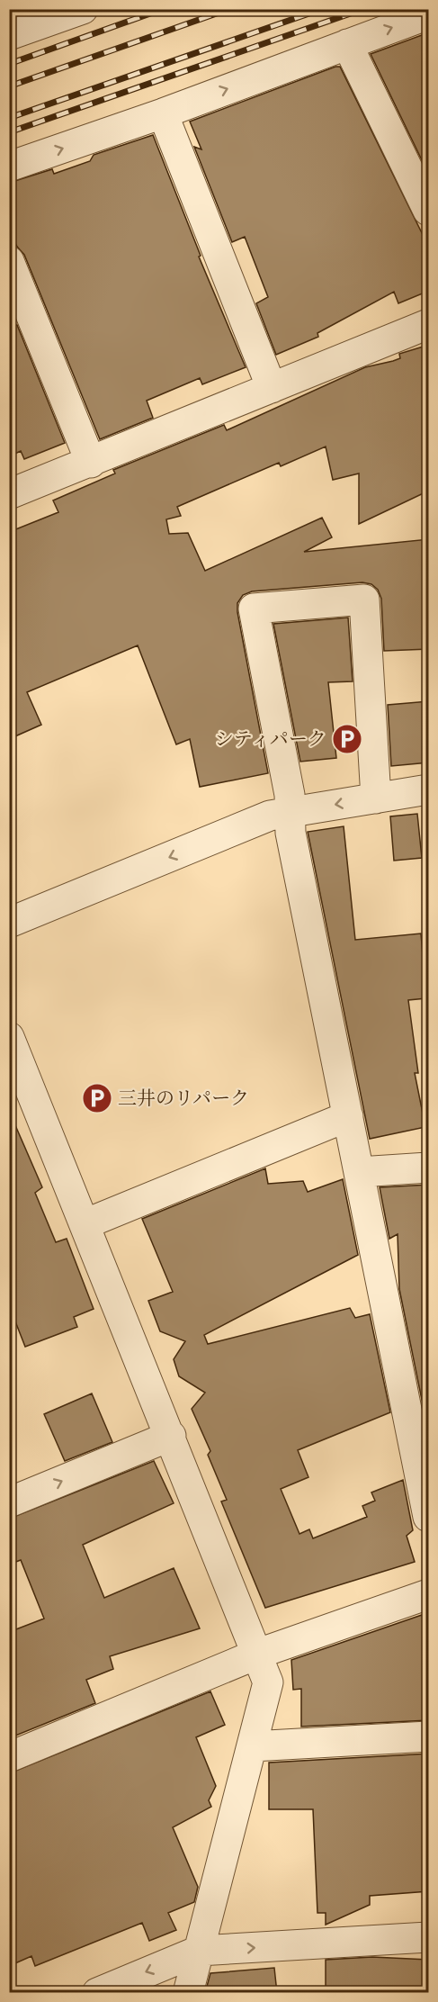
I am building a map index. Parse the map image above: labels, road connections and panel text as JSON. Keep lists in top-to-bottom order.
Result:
{
  "places": {
    "parking": ["シティパーク", "三井のリパーク"]
  }
}
